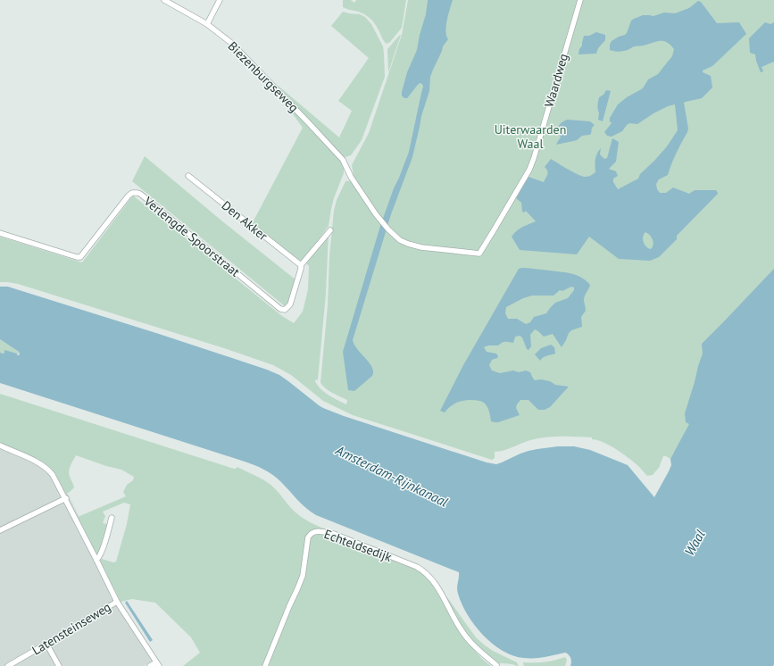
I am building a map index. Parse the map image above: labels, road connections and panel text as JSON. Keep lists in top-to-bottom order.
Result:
{
  "streets": {
    "street": [
      "Biezenburgseweg",
      "Waardweg",
      "Den Akker",
      "Verlengde Spoorstraat",
      "Echteldsedijk",
      "Latensteinseweg"
    ]
  },
  "crossings": [
    ["Biezenburgseweg", "Waardweg"],
    ["Den Akker", "Verlengde Spoorstraat"]
  ],
  "water": ["Amsterdam-Rijnkanaal", "Waal"],
  "parks": ["Uiterwaarden Waal"]
}
